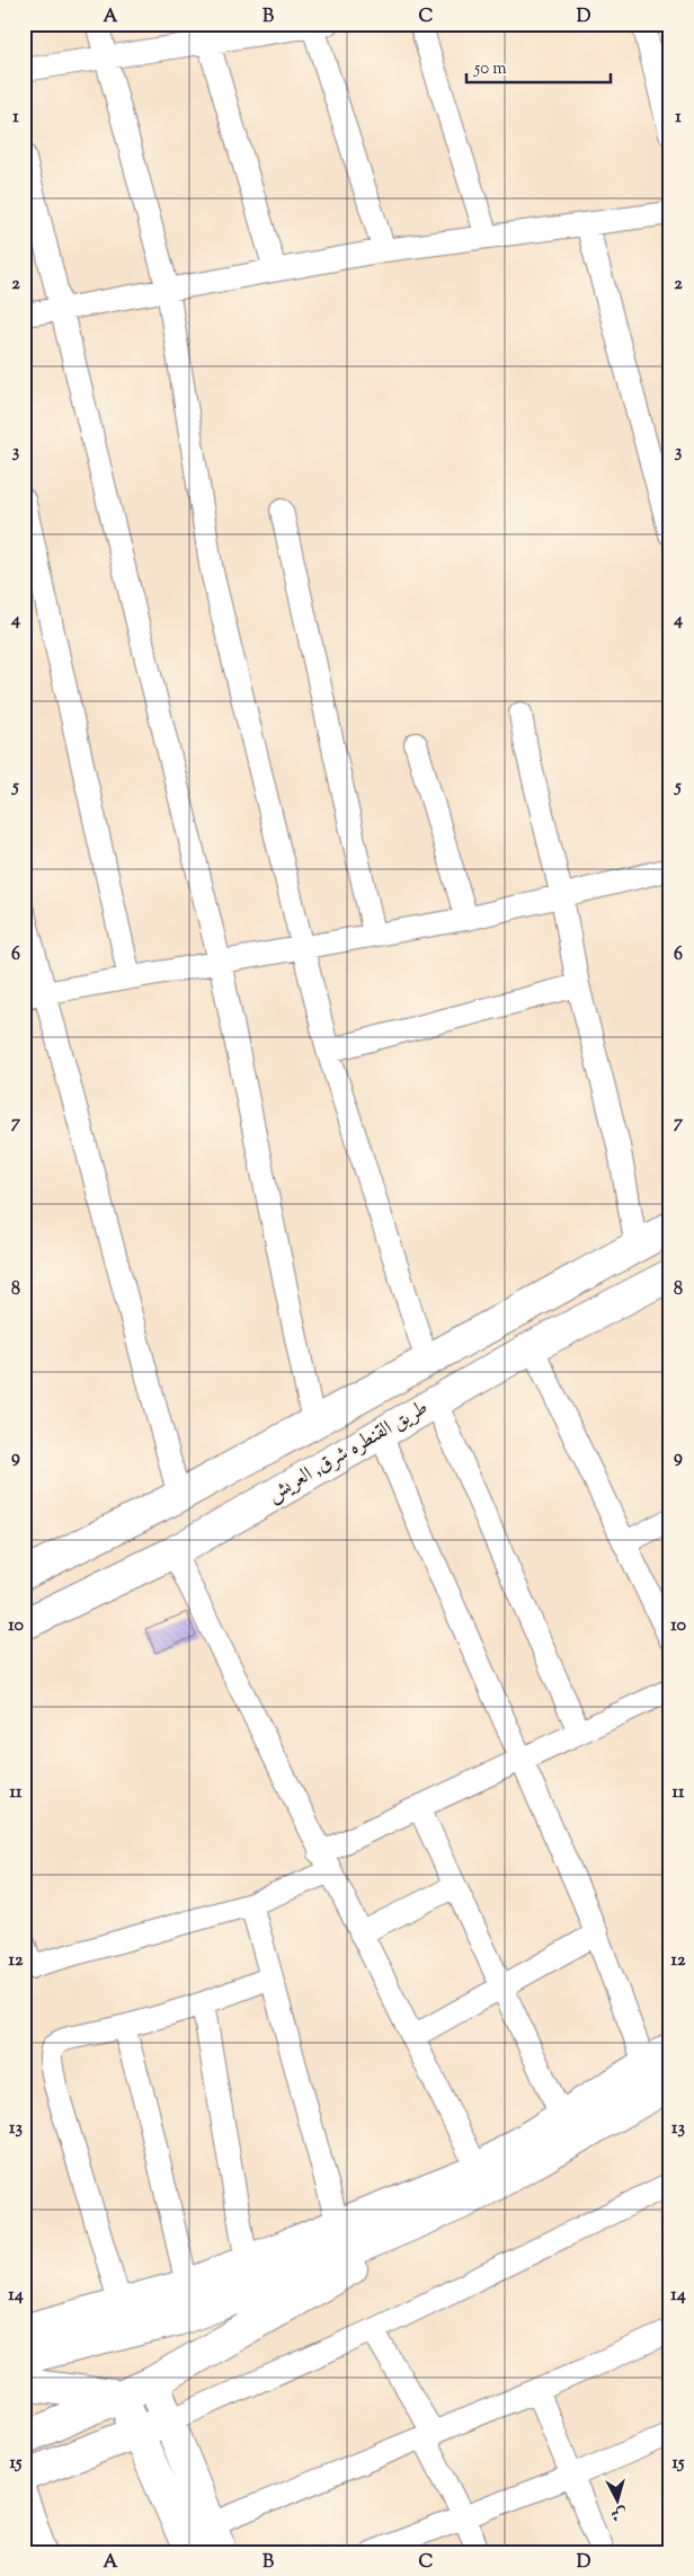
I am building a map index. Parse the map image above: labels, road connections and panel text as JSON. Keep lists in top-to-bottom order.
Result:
{
  "streets": {
    "main road": ["طريق القنطره شرق, العريش"]
  },
  "scale_bar": "50 m",
  "north": "bottom",
  "grid": {
    "columns": [
      "A",
      "B",
      "C",
      "D"
    ],
    "rows": [
      "1",
      "2",
      "3",
      "4",
      "5",
      "6",
      "7",
      "8",
      "9",
      "10",
      "11",
      "12",
      "13",
      "14",
      "15"
    ]
  }
}
